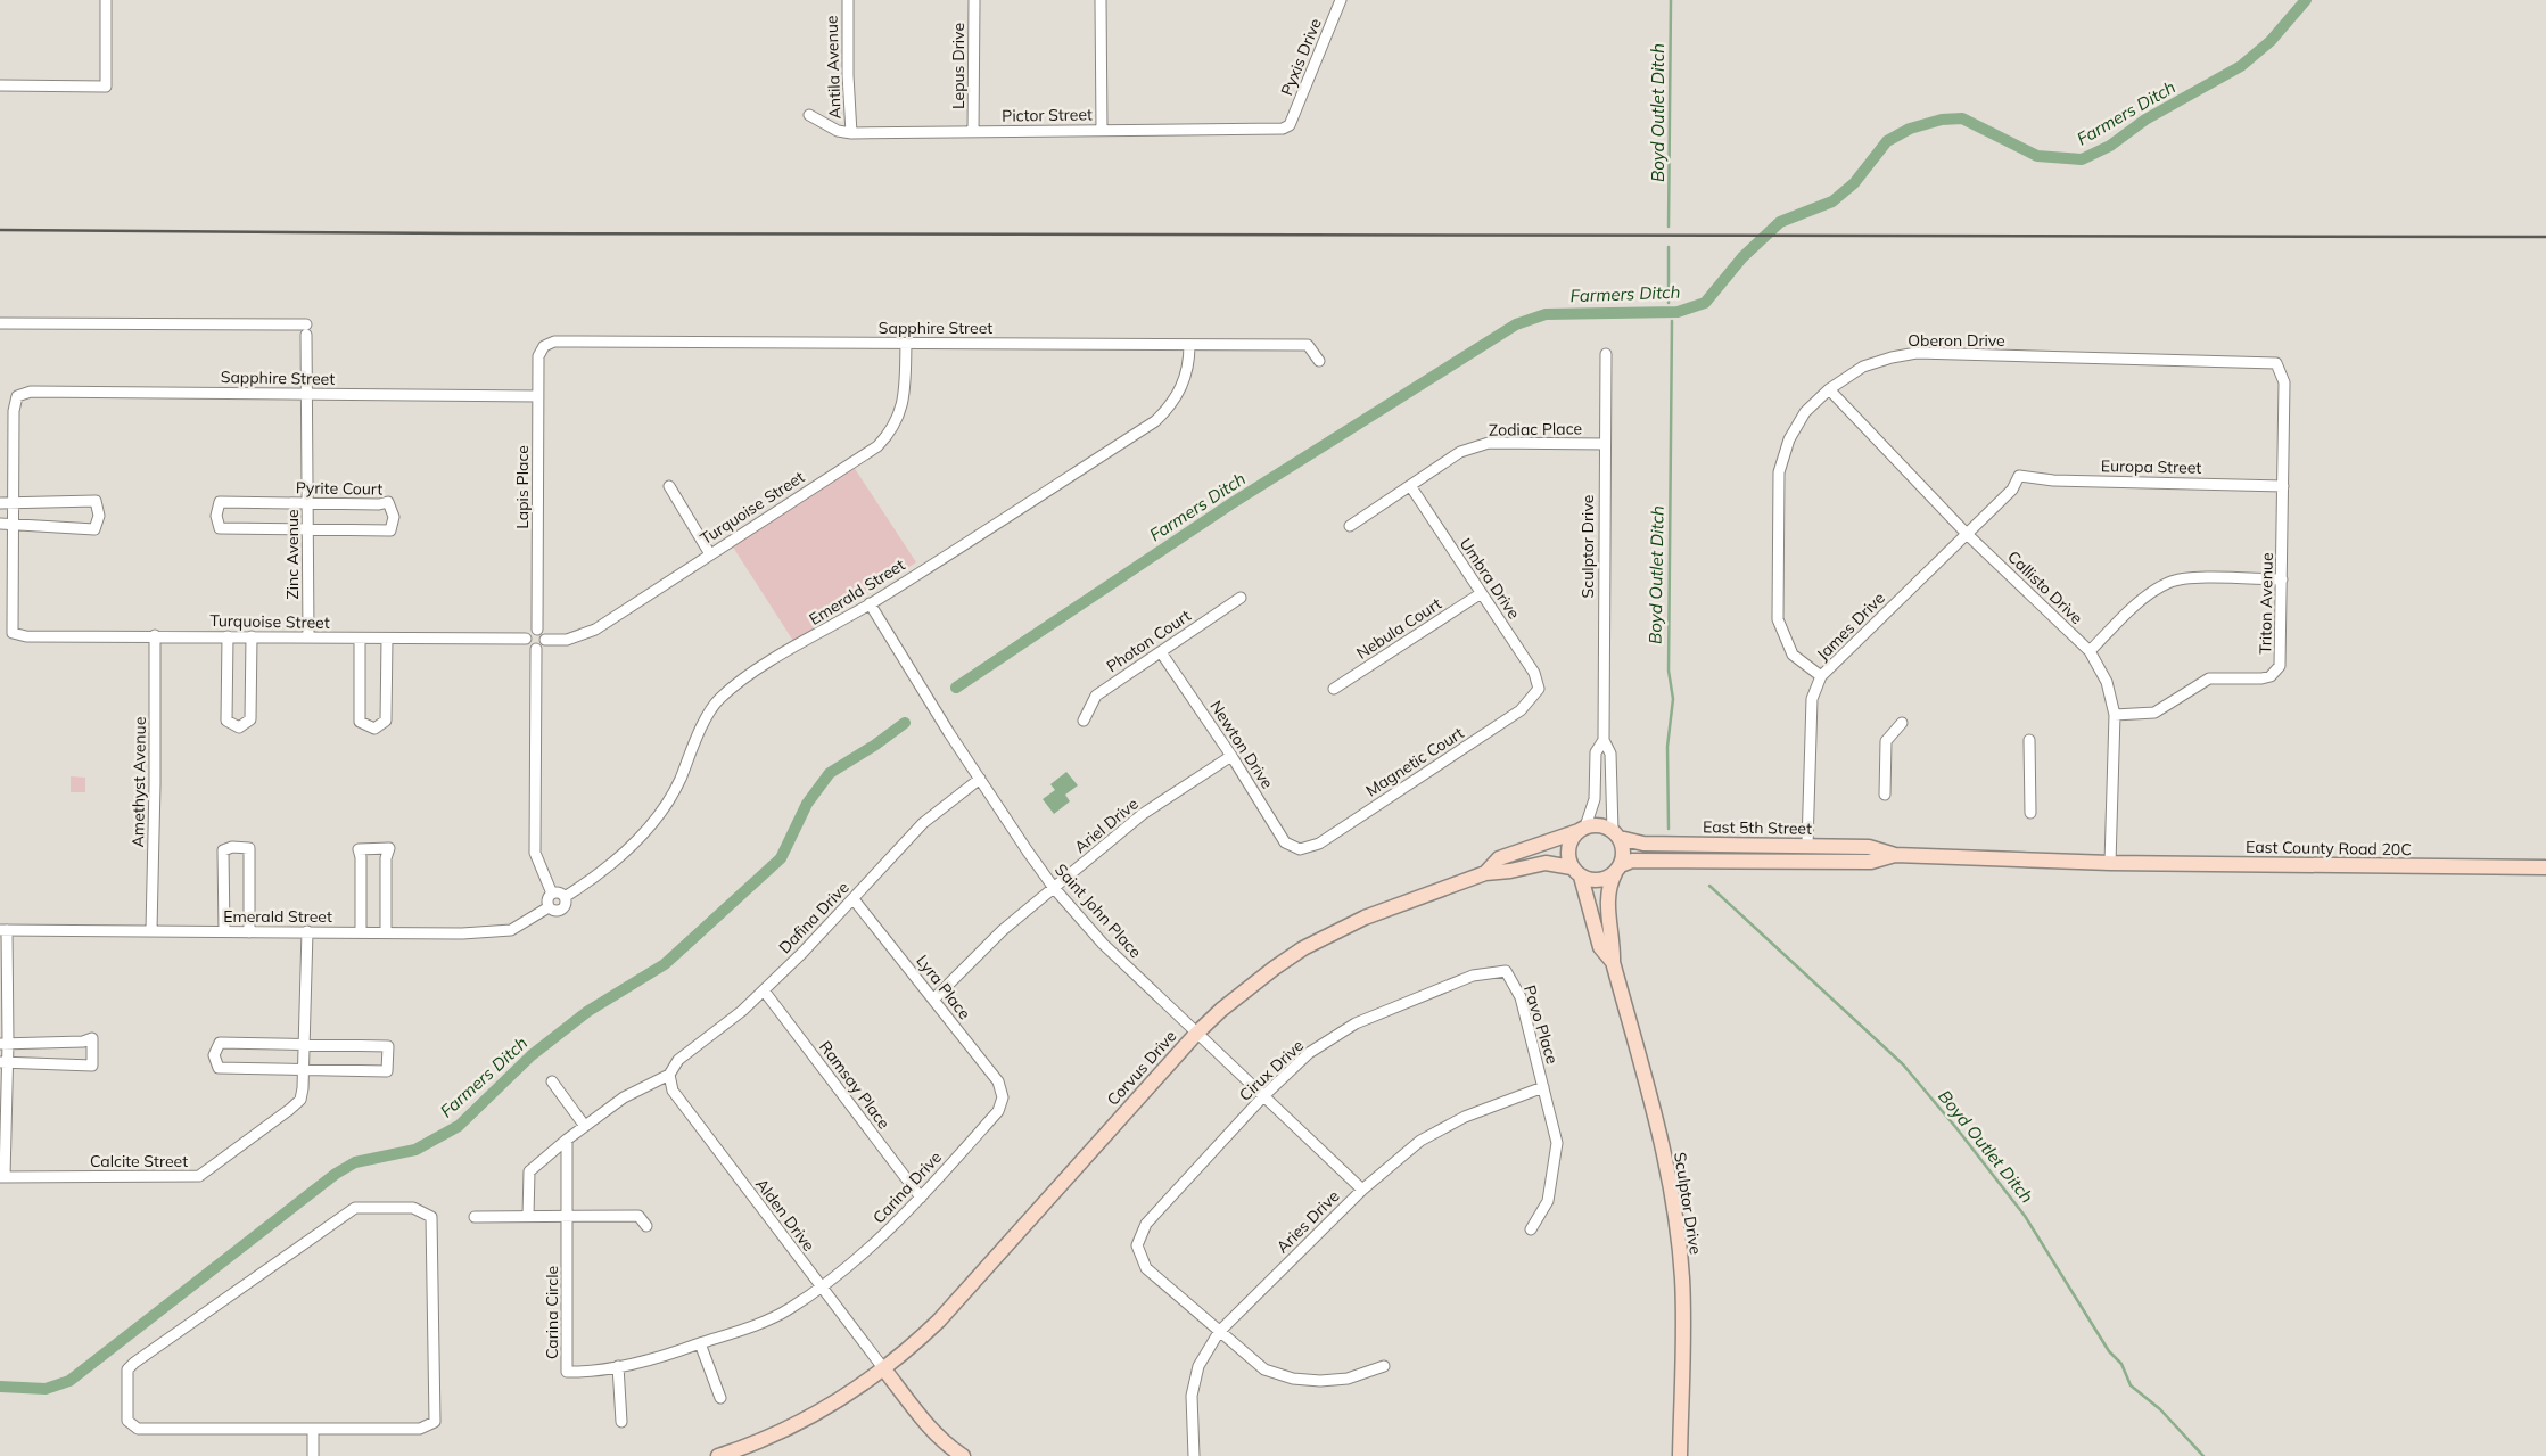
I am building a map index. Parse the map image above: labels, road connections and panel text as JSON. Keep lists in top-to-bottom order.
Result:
{
  "streets": {
    "street": [
      "Pyxis Drive",
      "Lepus Drive",
      "Antila Avenue",
      "Pictor Street",
      "Sapphire Street",
      "Oberon Drive",
      "Zodiac Place",
      "Europa Street",
      "Lapis Place",
      "Pyrite Court",
      "Turquoise Street",
      "Sculptor Drive",
      "Zinc Avenue",
      "Umbra Drive",
      "Callisto Drive",
      "Emerald Street",
      "Triton Avenue",
      "James Drive",
      "Nebula Court",
      "Photon Court",
      "Newton Drive",
      "Magnetic Court",
      "Amethyst Avenue",
      "Ariel Drive",
      "East 5th Street",
      "East County Road 20C",
      "Saint John Place",
      "Dafina Drive",
      "Lyra Place",
      "Pavo Place",
      "Corvus Drive",
      "Cirux Drive",
      "Ramsay Place",
      "Calcite Street",
      "Carina Drive",
      "Alden Drive",
      "Aries Drive",
      "Carina Circle"
    ]
  },
  "crossings": [
    ["Pyxis Drive", "Pictor Street"],
    ["Lepus Drive", "Pictor Street"],
    ["Antila Avenue", "Pictor Street"],
    ["Sapphire Street", "Lapis Place"],
    ["Sapphire Street", "Turquoise Street"],
    ["Sapphire Street", "Zinc Avenue"],
    ["Sapphire Street", "Emerald Street"],
    ["Oberon Drive", "Callisto Drive"],
    ["Oberon Drive", "Triton Avenue"],
    ["Oberon Drive", "James Drive"],
    ["Zodiac Place", "Sculptor Drive"],
    ["Zodiac Place", "Umbra Drive"],
    ["Europa Street", "Triton Avenue"],
    ["Europa Street", "James Drive"],
    ["Lapis Place", "Turquoise Street"],
    ["Pyrite Court", "Zinc Avenue"],
    ["Turquoise Street", "Zinc Avenue"],
    ["Turquoise Street", "Amethyst Avenue"],
    ["Sculptor Drive", "East 5th Street"],
    ["Sculptor Drive", "Corvus Drive"],
    ["Umbra Drive", "Nebula Court"],
    ["Umbra Drive", "Magnetic Court"],
    ["Callisto Drive", "Triton Avenue"],
    ["Callisto Drive", "James Drive"],
    ["Callisto Drive", "East 5th Street"],
    ["Callisto Drive", "East County Road 20C"],
    ["Emerald Street", "Amethyst Avenue"],
    ["Emerald Street", "Saint John Place"],
    ["Emerald Street", "Calcite Street"],
    ["James Drive", "East 5th Street"],
    ["Photon Court", "Newton Drive"],
    ["Newton Drive", "Magnetic Court"],
    ["Newton Drive", "Ariel Drive"],
    ["Ariel Drive", "Saint John Place"],
    ["Ariel Drive", "Lyra Place"],
    ["East 5th Street", "East County Road 20C"],
    ["East 5th Street", "Corvus Drive"],
    ["Saint John Place", "Dafina Drive"],
    ["Saint John Place", "Corvus Drive"],
    ["Saint John Place", "Cirux Drive"],
    ["Saint John Place", "Aries Drive"],
    ["Dafina Drive", "Lyra Place"],
    ["Dafina Drive", "Ramsay Place"],
    ["Dafina Drive", "Alden Drive"],
    ["Lyra Place", "Carina Drive"],
    ["Pavo Place", "Cirux Drive"],
    ["Pavo Place", "Aries Drive"],
    ["Corvus Drive", "Alden Drive"],
    ["Cirux Drive", "Aries Drive"],
    ["Ramsay Place", "Carina Drive"],
    ["Carina Drive", "Alden Drive"],
    ["Carina Drive", "Carina Circle"],
    ["Alden Drive", "Carina Circle"]
  ],
  "water": ["Boyd Outlet Ditch", "Farmers Ditch"]
}
